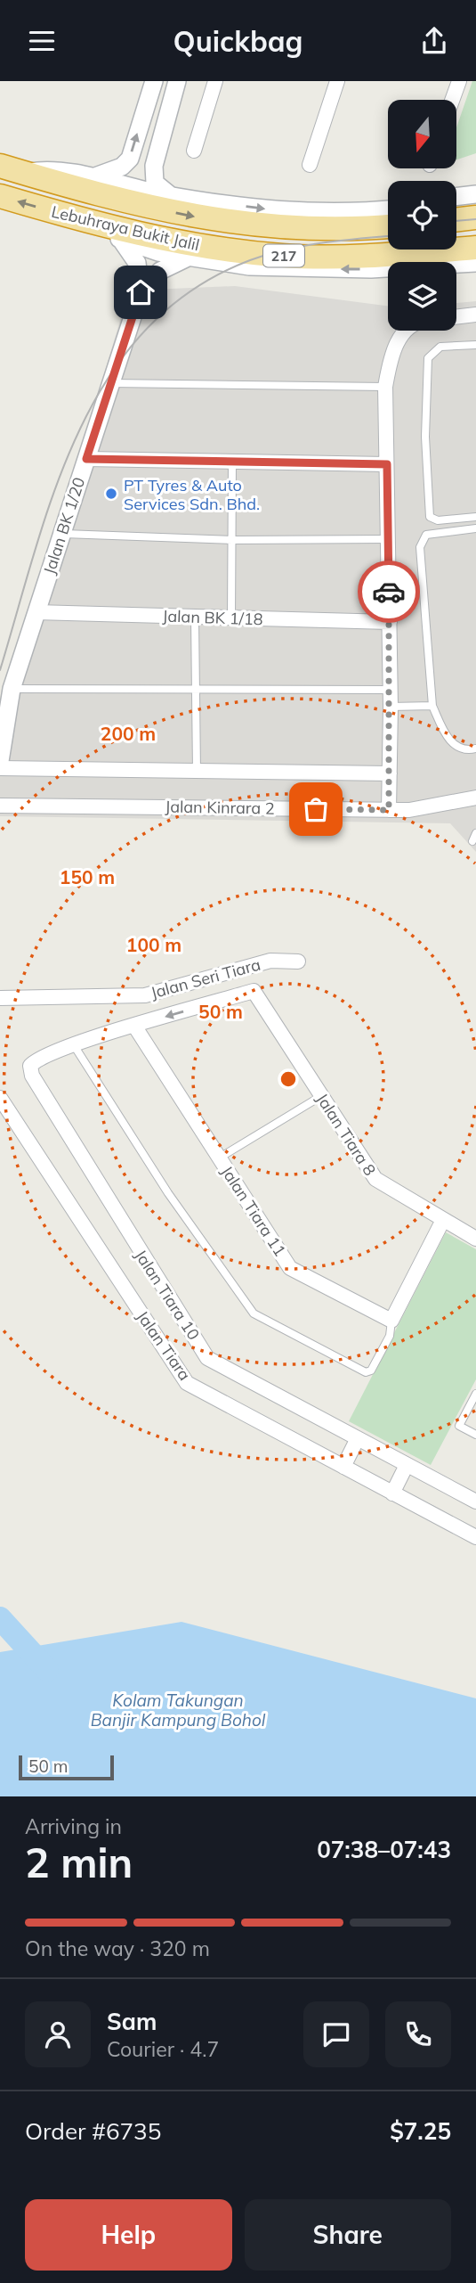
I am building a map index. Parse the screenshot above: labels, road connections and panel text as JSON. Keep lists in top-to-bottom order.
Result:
{
  "streets": {
    "highway": ["Lebuhraya Bukit Jalil", "217"],
    "street": [
      "Jalan BK 1/20",
      "Jalan BK 1/18",
      "Jalan Kinrara 2",
      "Jalan Seri Tiara",
      "Jalan Tiara 8",
      "Jalan Tiara 11",
      "Jalan Tiara 10",
      "Jalan Tiara"
    ]
  },
  "crossings": [
    ["Jalan BK 1/20", "Jalan BK 1/18"],
    ["Jalan Tiara 8", "Jalan Tiara 10"],
    ["Jalan Tiara 11", "Jalan Tiara 10"]
  ],
  "water": ["Kolam Takungan Banjir Kampung Bohol"],
  "places": ["PT Tyres & Auto Services Sdn. Bhd."],
  "scale_bar": "50 m",
  "north": "bottom",
  "page": {
    "header": "Quickbag",
    "scale": "50 m",
    "heading": ["2 min", "Arriving in", "07:38–07:43"],
    "panel": [
      "Sam",
      "Courier · 4.7",
      "Order #6735",
      "$7.25"
    ],
    "bar": "On the way · 320 m",
    "buttons": ["Help", "Share"]
  },
  "rings": [
    "200 m",
    "150 m",
    "100 m",
    "50 m"
  ]
}
